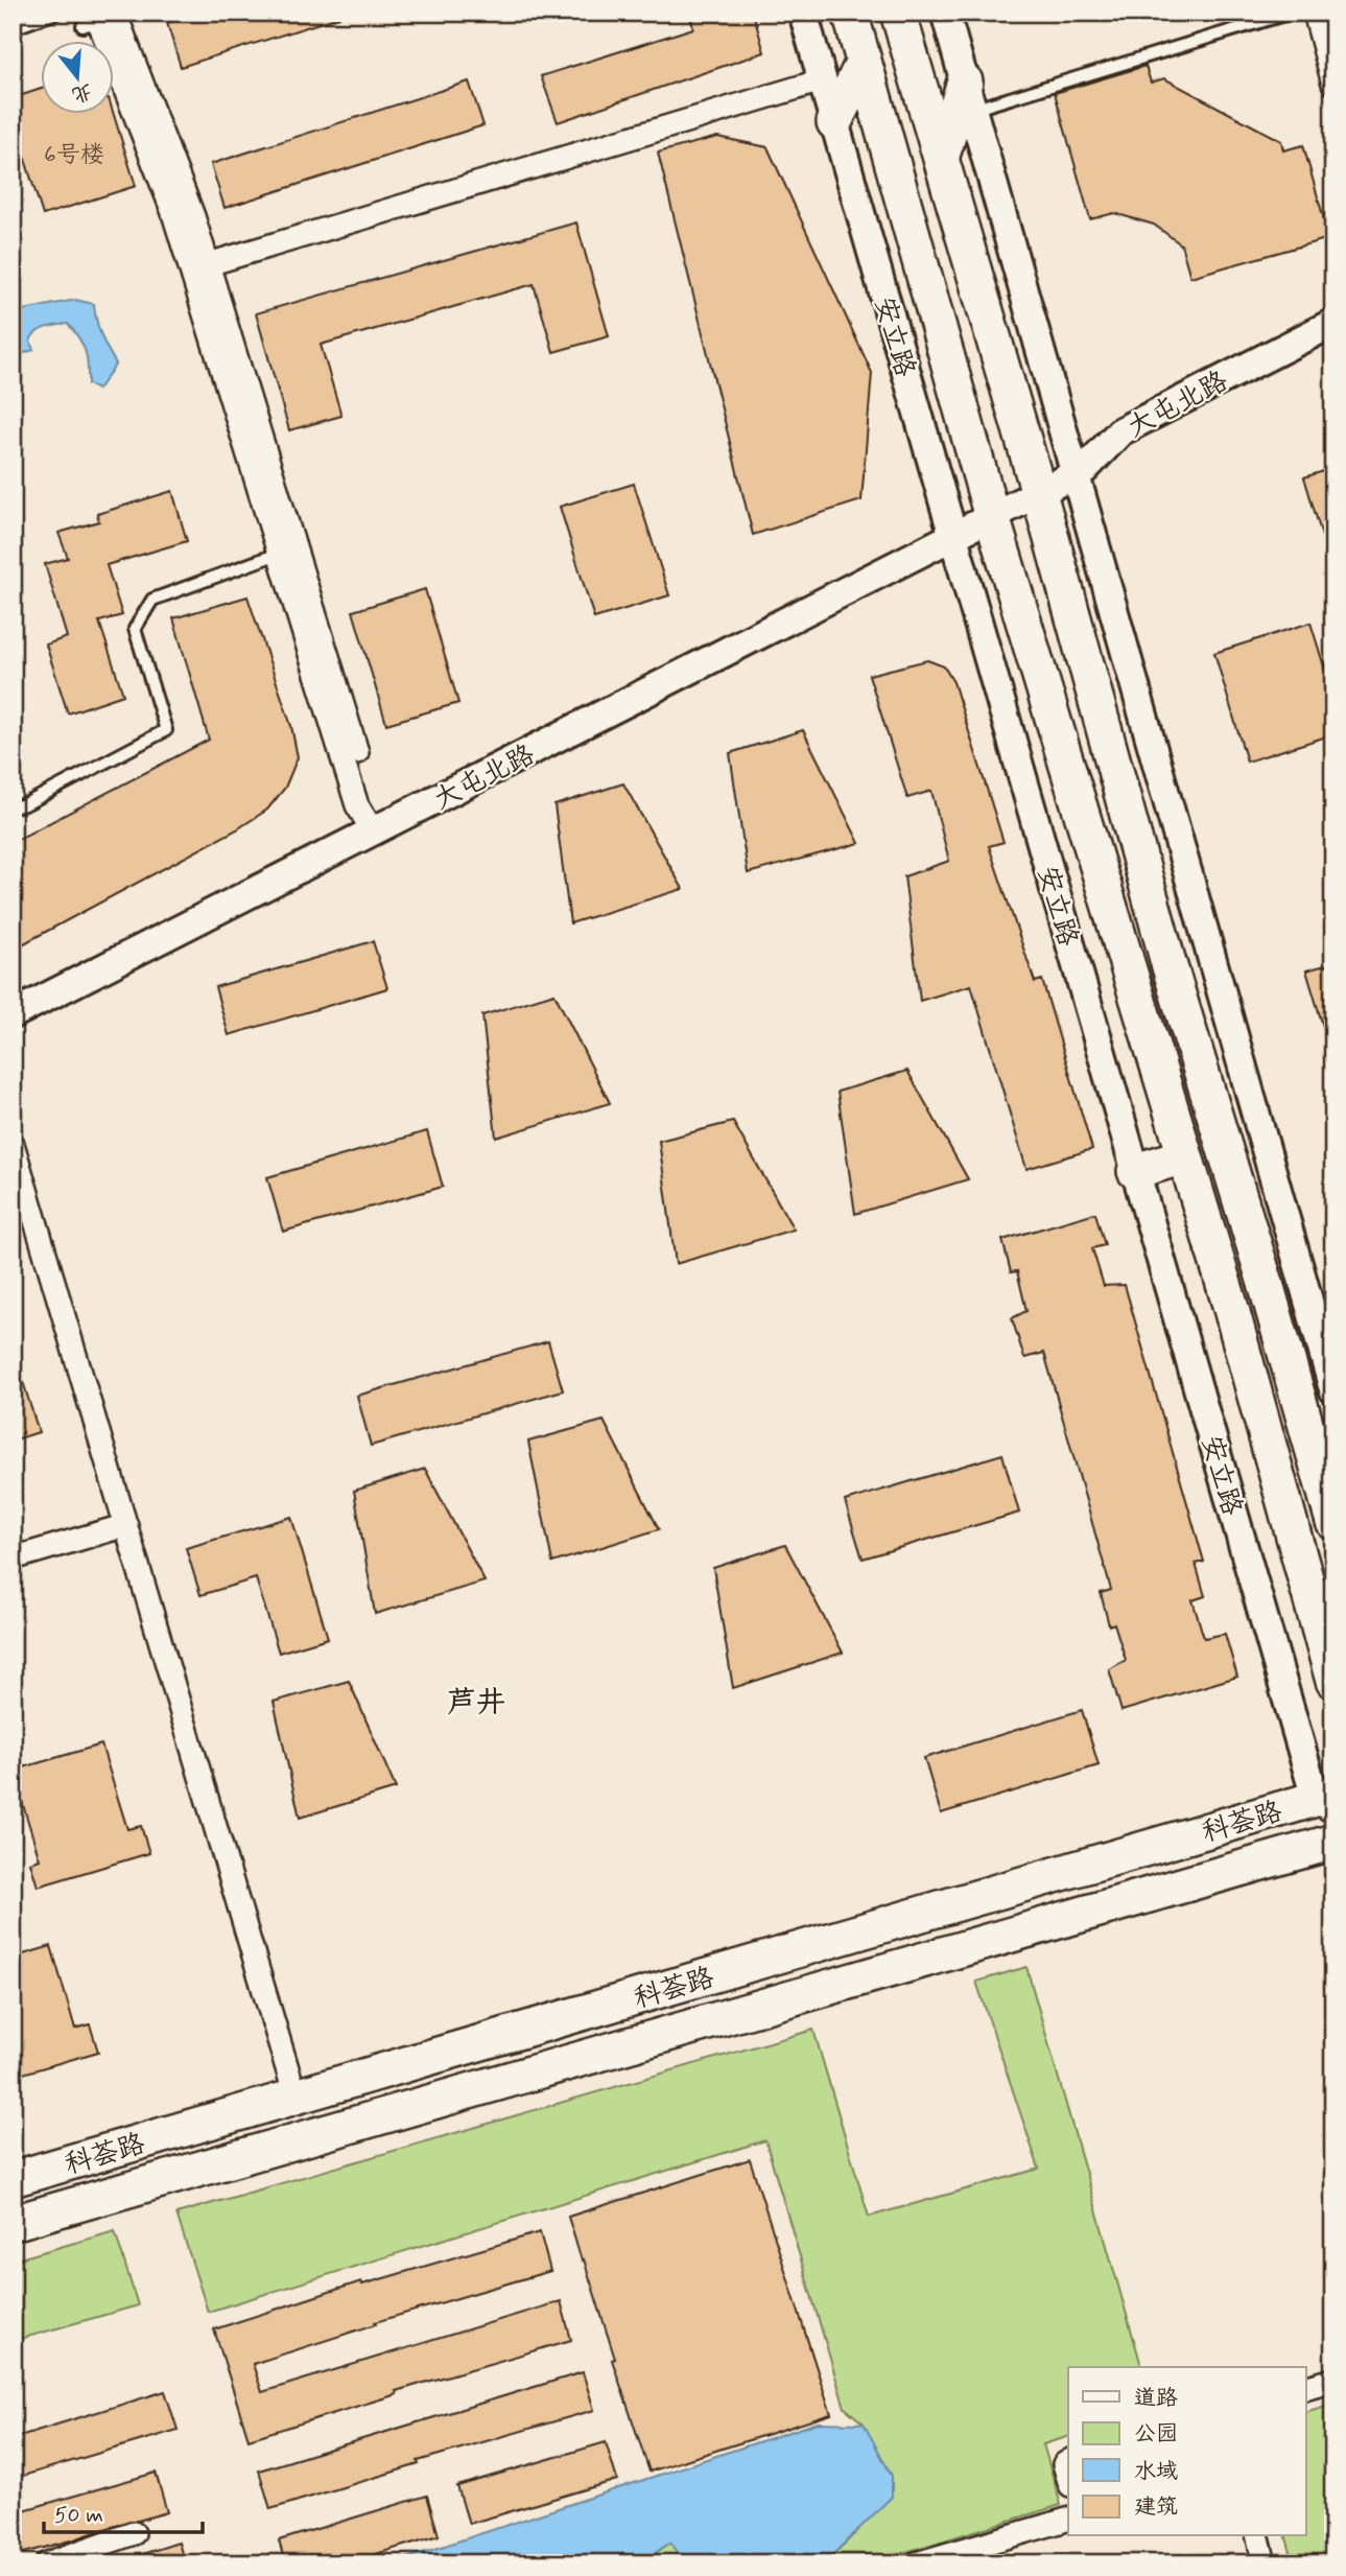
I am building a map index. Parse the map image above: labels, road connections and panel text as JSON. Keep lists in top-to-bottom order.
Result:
{
  "streets": {
    "main road": ["安立路", "科荟路"],
    "street": ["大屯北路"]
  },
  "crossings": [
    ["安立路", "大屯北路"],
    ["安立路", "科荟路"]
  ],
  "districts": ["芦井"],
  "house_numbers": ["6号楼"],
  "legend": [
    "道路",
    "公园",
    "水域",
    "建筑"
  ],
  "scale_bar": "50 m",
  "north": "bottom"
}
